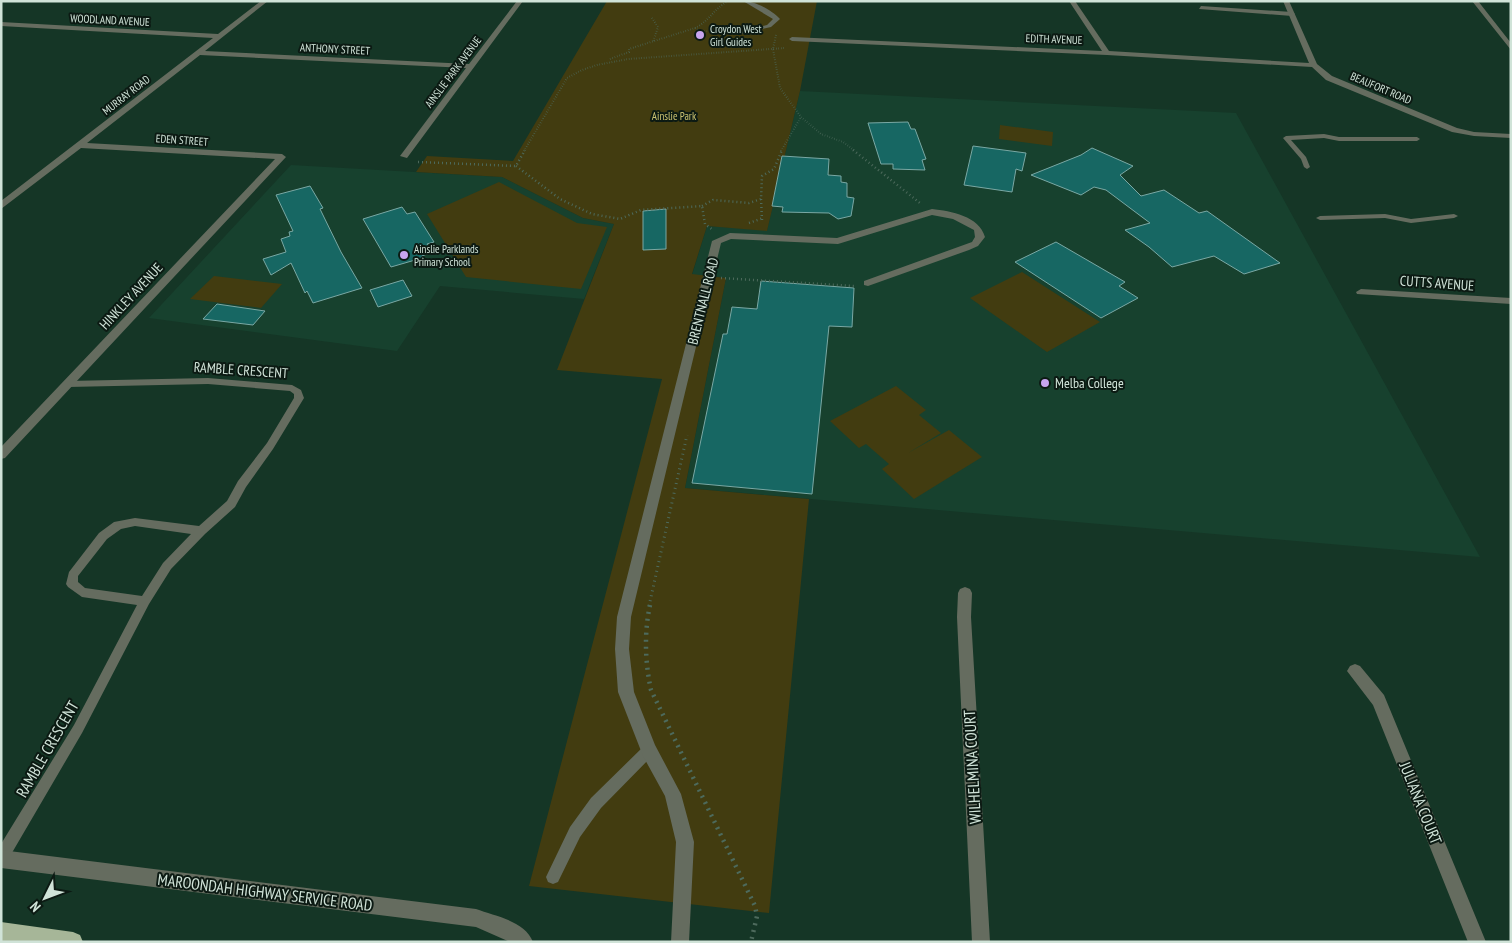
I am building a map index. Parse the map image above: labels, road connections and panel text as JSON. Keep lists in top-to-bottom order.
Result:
{
  "streets": {
    "street": [
      "WOODLAND AVENUE",
      "EDITH AVENUE",
      "ANTHONY STREET",
      "AINSLIE PARK AVENUE",
      "BEAUFORT ROAD",
      "MURRAY ROAD",
      "EDEN STREET",
      "CUTTS AVENUE",
      "HINKLEY AVENUE",
      "BRENTNALL ROAD",
      "WILHELMINA COURT",
      "JULIANA COURT",
      "MAROONDAH HIGHWAY SERVICE ROAD"
    ],
    "lane": ["RAMBLE CRESCENT"]
  },
  "crossings": [
    ["WOODLAND AVENUE", "MURRAY ROAD"],
    ["EDITH AVENUE", "BEAUFORT ROAD"],
    ["ANTHONY STREET", "AINSLIE PARK AVENUE"],
    ["ANTHONY STREET", "MURRAY ROAD"],
    ["MURRAY ROAD", "EDEN STREET"],
    ["EDEN STREET", "HINKLEY AVENUE"],
    ["HINKLEY AVENUE", "RAMBLE CRESCENT"],
    ["RAMBLE CRESCENT", "MAROONDAH HIGHWAY SERVICE ROAD"]
  ],
  "parks": ["Ainslie Park"],
  "places": ["Croydon West Girl Guides", "Ainslie Parklands Primary School", "Melba College"],
  "north": "bottom left"
}
